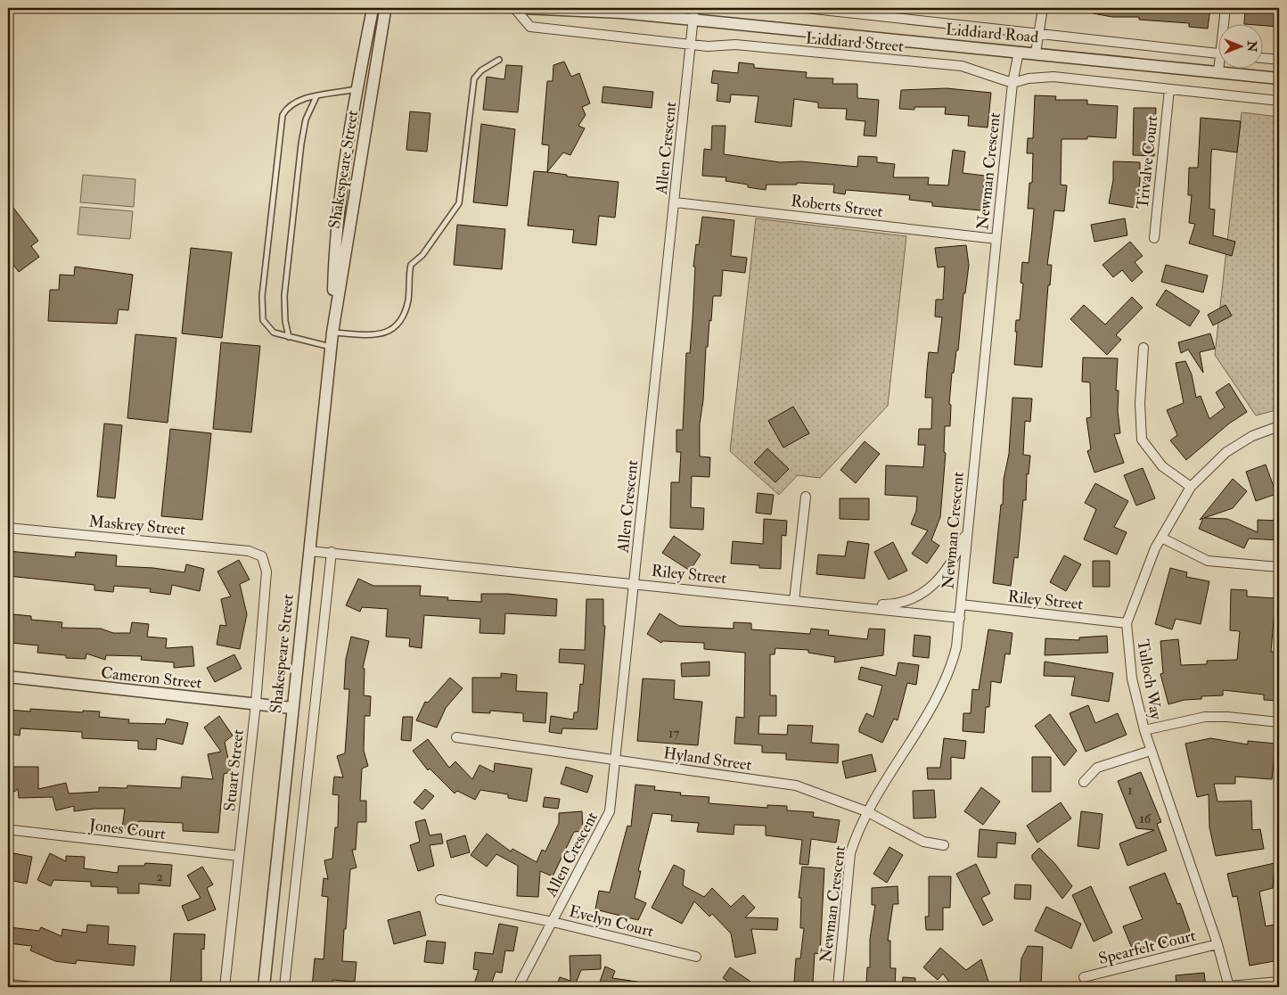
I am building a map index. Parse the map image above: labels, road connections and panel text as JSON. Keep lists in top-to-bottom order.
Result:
{
  "streets": {
    "street": [
      "Liddiard Road",
      "Liddiard Street",
      "Allen Crescent",
      "Trivalve Court",
      "Shakespeare Street",
      "Newman Crescent",
      "Roberts Street",
      "Maskrey Street",
      "Riley Street",
      "Cameron Street",
      "Tulloch Way",
      "Hyland Street",
      "Stuart Street",
      "Jones Court",
      "Evelyn Court",
      "Spearfelt Court"
    ]
  },
  "crossings": [
    ["Liddiard Road", "Allen Crescent"],
    ["Liddiard Road", "Newman Crescent"],
    ["Liddiard Street", "Allen Crescent"],
    ["Liddiard Street", "Newman Crescent"],
    ["Allen Crescent", "Roberts Street"],
    ["Allen Crescent", "Riley Street"],
    ["Allen Crescent", "Hyland Street"],
    ["Allen Crescent", "Evelyn Court"],
    ["Shakespeare Street", "Riley Street"],
    ["Shakespeare Street", "Cameron Street"],
    ["Newman Crescent", "Roberts Street"],
    ["Newman Crescent", "Riley Street"],
    ["Newman Crescent", "Hyland Street"],
    ["Maskrey Street", "Stuart Street"],
    ["Riley Street", "Tulloch Way"],
    ["Cameron Street", "Stuart Street"],
    ["Tulloch Way", "Spearfelt Court"],
    ["Stuart Street", "Jones Court"]
  ],
  "house_numbers": [
    "17",
    "1",
    "16",
    "2"
  ],
  "north": "right"
}
